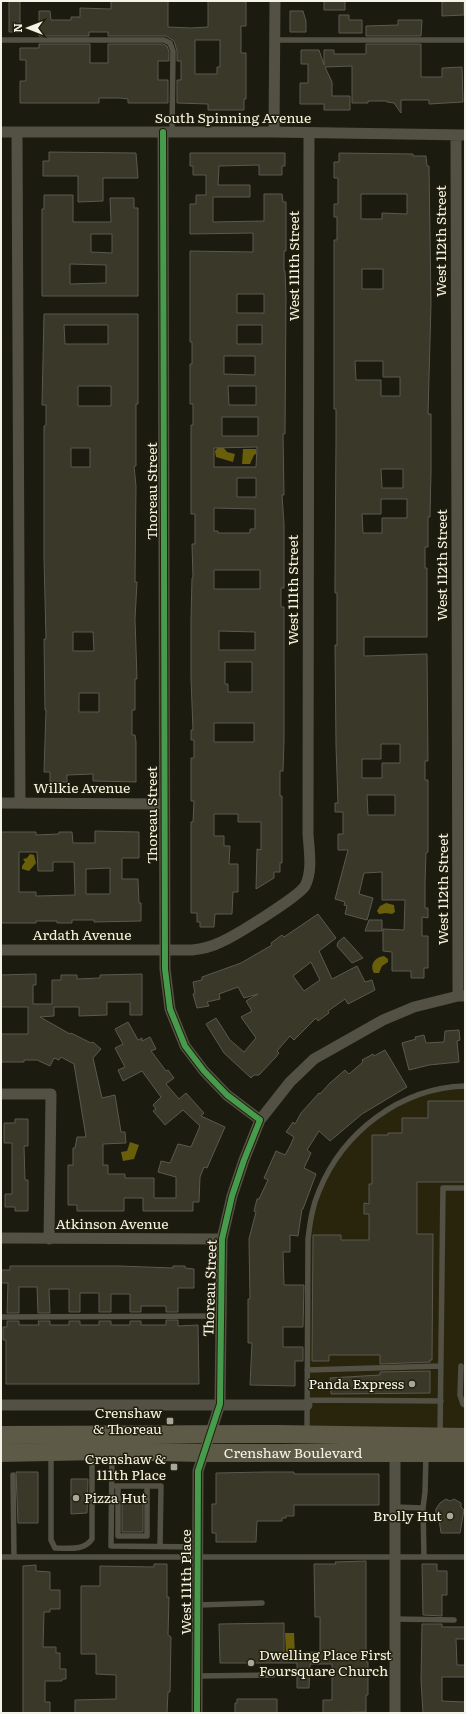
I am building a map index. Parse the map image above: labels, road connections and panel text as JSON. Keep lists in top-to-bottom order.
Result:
{
  "streets": {
    "main road": ["Crenshaw Boulevard"],
    "street": [
      "South Spinning Avenue",
      "West 112th Street",
      "West 111th Street",
      "Thoreau Street",
      "Wilkie Avenue",
      "Ardath Avenue",
      "Atkinson Avenue",
      "West 111th Place"
    ]
  },
  "crossings": [
    ["South Spinning Avenue", "West 112th Street"],
    ["South Spinning Avenue", "West 111th Street"],
    ["South Spinning Avenue", "Thoreau Street"],
    ["West 111th Street", "Thoreau Street"],
    ["West 111th Street", "Ardath Avenue"],
    ["Thoreau Street", "Wilkie Avenue"],
    ["Thoreau Street", "Ardath Avenue"],
    ["Thoreau Street", "Atkinson Avenue"],
    ["Thoreau Street", "Crenshaw Boulevard"],
    ["Thoreau Street", "West 111th Place"],
    ["Crenshaw Boulevard", "West 111th Place"]
  ],
  "places": {
    "other": [
      "Panda Express",
      "Pizza Hut",
      "Brolly Hut",
      "Dwelling Place First Foursquare Church"
    ],
    "transit": ["Crenshaw & Thoreau", "Crenshaw & 111th Place"]
  },
  "north": "left"
}
